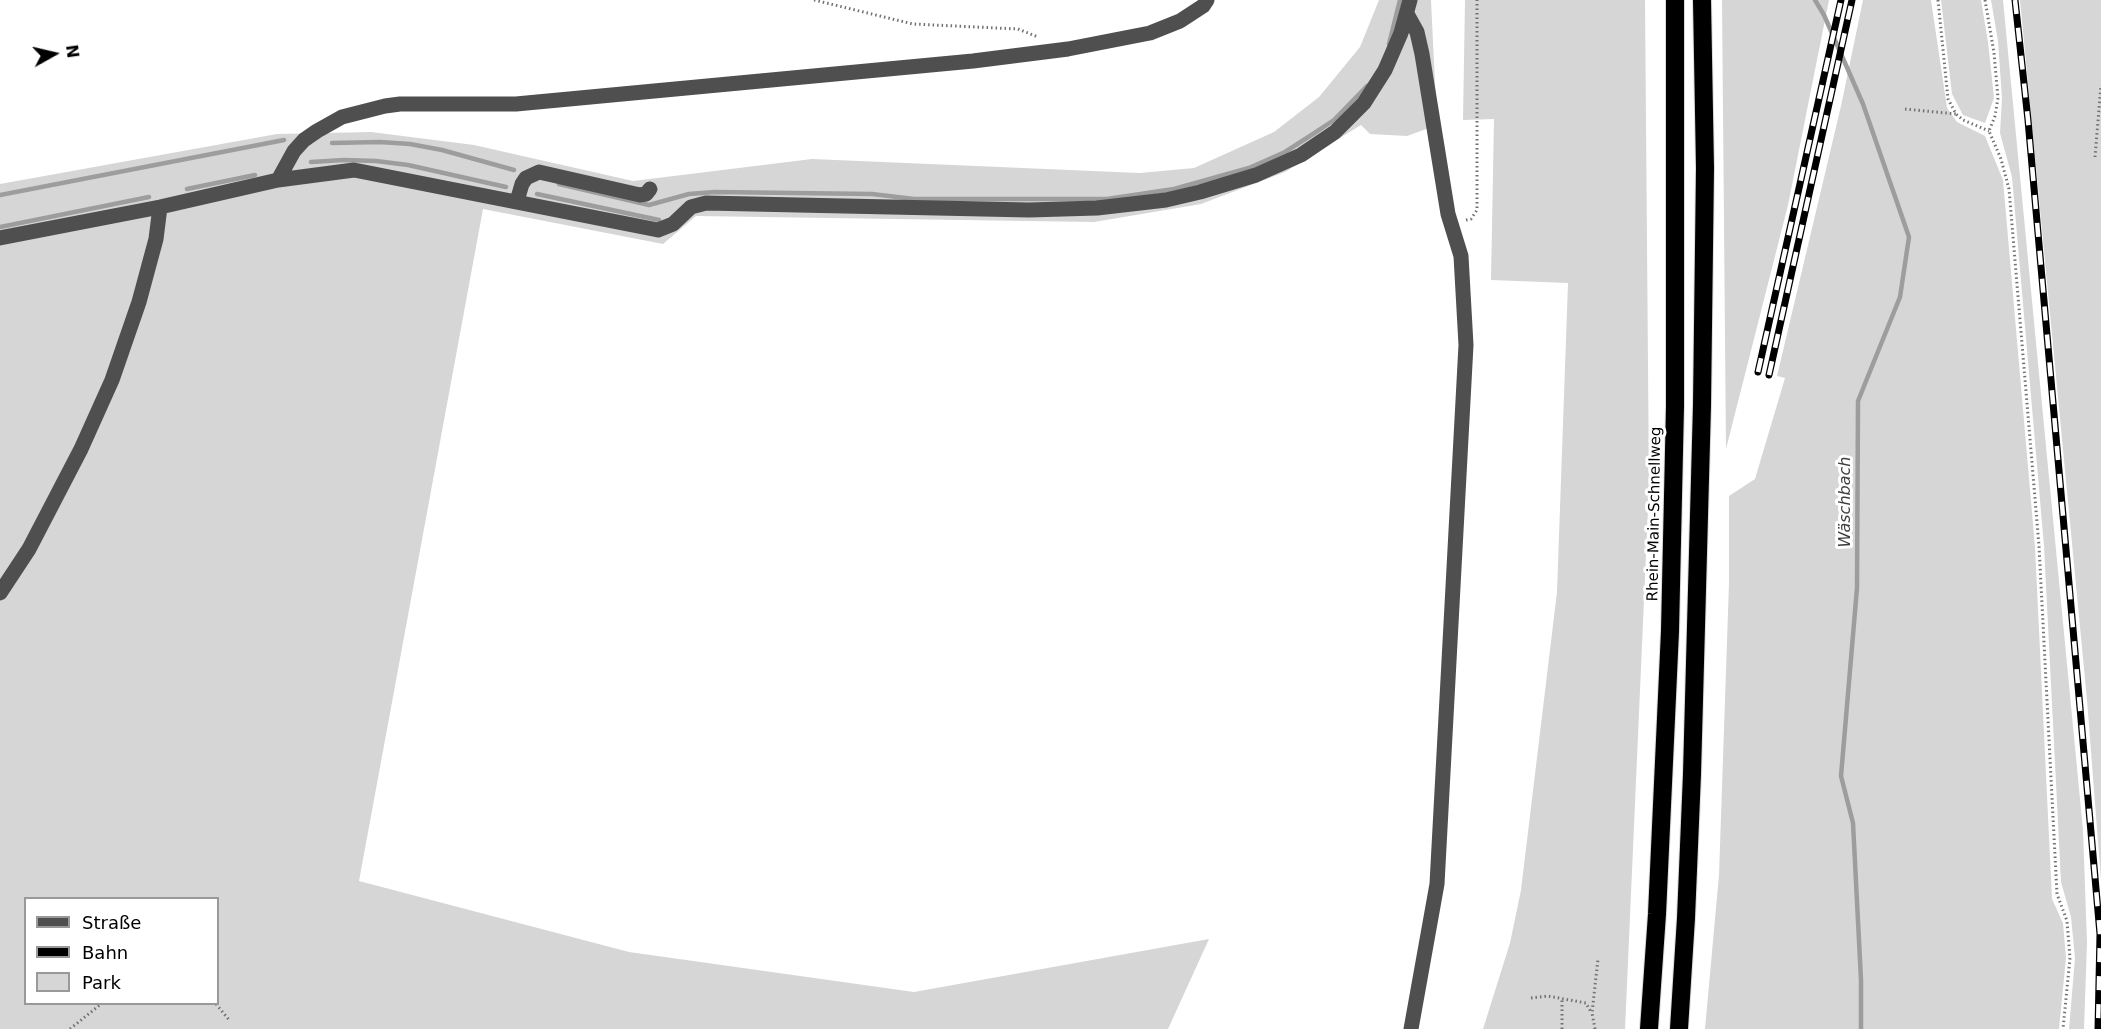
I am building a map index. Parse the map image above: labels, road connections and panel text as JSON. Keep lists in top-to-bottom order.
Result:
{
  "streets": {
    "highway": ["Rhein-Main-Schnellweg"]
  },
  "water": ["Wäschbach"],
  "legend": ["Straße", "Bahn", "Park"],
  "north": "right"
}
